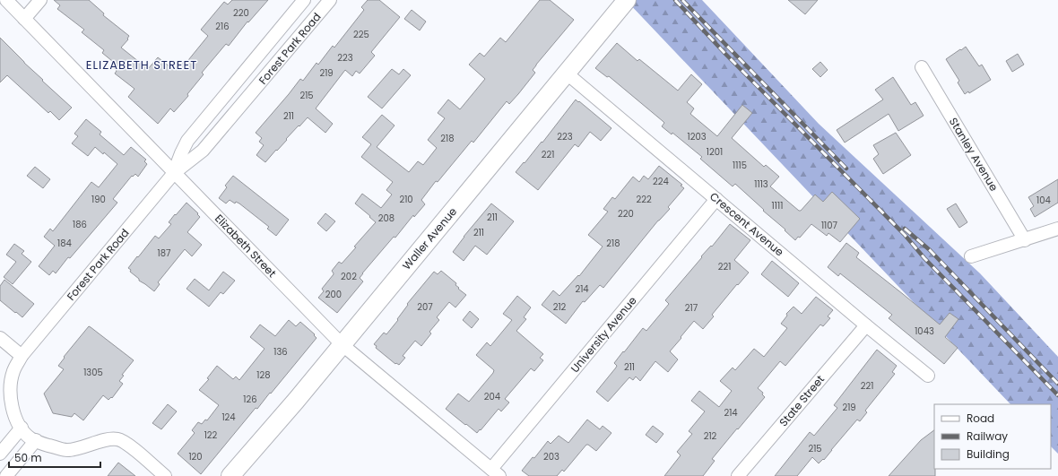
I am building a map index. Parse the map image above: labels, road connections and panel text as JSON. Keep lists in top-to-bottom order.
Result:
{
  "streets": {
    "main road": ["Waller Avenue"],
    "street": [
      "Forest Park Road",
      "Stanley Avenue",
      "Crescent Avenue",
      "Elizabeth Street",
      "University Avenue",
      "State Street"
    ]
  },
  "crossings": [
    ["Forest Park Road", "Elizabeth Street"],
    ["Crescent Avenue", "Waller Avenue"],
    ["Crescent Avenue", "University Avenue"],
    ["Crescent Avenue", "State Street"],
    ["Waller Avenue", "Elizabeth Street"],
    ["Elizabeth Street", "University Avenue"]
  ],
  "districts": ["ELIZABETH STREET"],
  "house_numbers": [
    "220",
    "216",
    "225",
    "223",
    "219",
    "215",
    "211",
    "223",
    "1203",
    "218",
    "1201",
    "221",
    "1115",
    "224",
    "1113",
    "190",
    "210",
    "222",
    "104",
    "1111",
    "220",
    "211",
    "208",
    "186",
    "1107",
    "211",
    "184",
    "218",
    "187",
    "221",
    "202",
    "214",
    "200",
    "207",
    "212",
    "217",
    "1043",
    "136",
    "211",
    "1305",
    "128",
    "221",
    "204",
    "126",
    "219",
    "214",
    "124",
    "122",
    "212",
    "215",
    "120",
    "203"
  ],
  "legend": ["Road", "Railway", "Building"],
  "scale_bar": "50 m"
}
